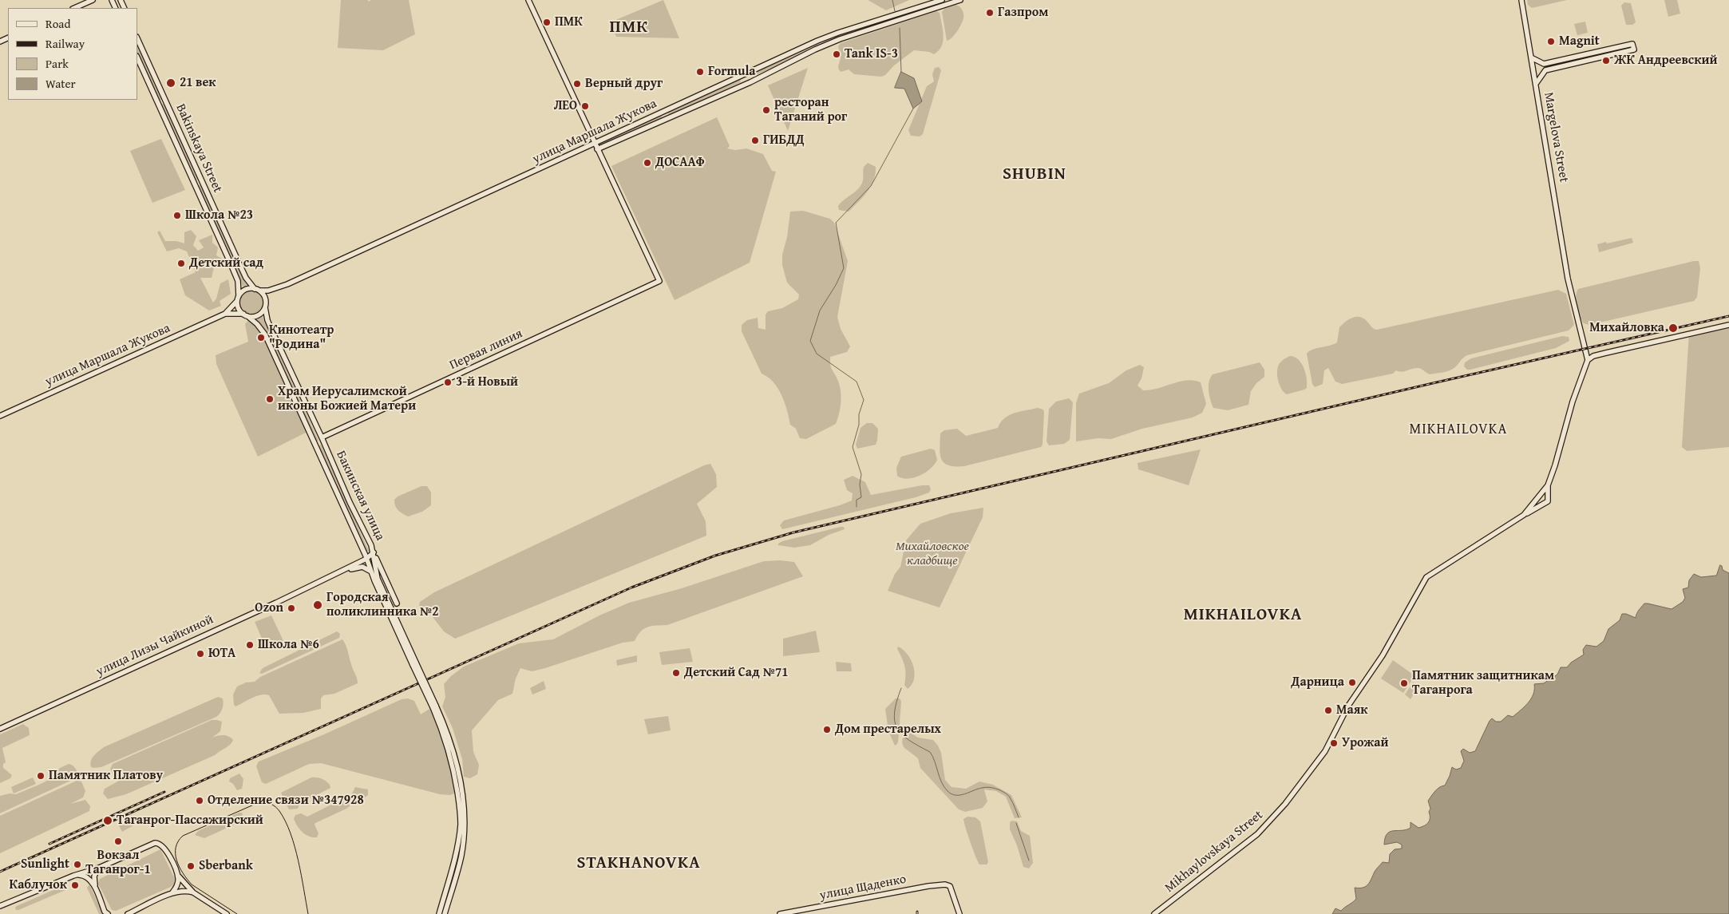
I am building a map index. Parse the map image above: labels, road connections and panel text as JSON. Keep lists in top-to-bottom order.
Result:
{
  "streets": {
    "main road": [
      "улица Маршала Жукова",
      "Margelova Street",
      "Bakinskaya Street",
      "Первая линия",
      "Бакинская улица",
      "улица Лизы Чайкиной",
      "Mikhaylovskaya Street",
      "улица Щаденко"
    ]
  },
  "crossings": [
    ["улица Маршала Жукова", "Bakinskaya Street"],
    ["улица Маршала Жукова", "Первая линия"],
    ["улица Маршала Жукова", "Бакинская улица"],
    ["Margelova Street", "Mikhaylovskaya Street"],
    ["Bakinskaya Street", "Бакинская улица"],
    ["Первая линия", "Бакинская улица"],
    ["Бакинская улица", "улица Лизы Чайкиной"]
  ],
  "districts": [
    "ПМК",
    "SHUBIN",
    "MIKHAILOVKA",
    "MIKHAILOVKA",
    "STAKHANOVKA"
  ],
  "parks": ["Михайловское кладбище"],
  "places": [
    "Газпром",
    "ПМК",
    "Magnit",
    "Tank IS-3",
    "ЖК Андреевский",
    "Formula",
    "21 век",
    "Верный друг",
    "ЛЕО",
    "ресторан Таганий рог",
    "ГИБДД",
    "ДОСААФ",
    "Школа №23",
    "Детский сад",
    "Михайловка",
    "Кинотеатр \"Родина\"",
    "3-й Новый",
    "Храм Иерусалимской иконы Божией Матери",
    "Городская поликлинника №2",
    "Ozon",
    "Школа №6",
    "ЮТА",
    "Детский Сад №71",
    "Дарница",
    "Памятник защитникам Таганрога",
    "Маяк",
    "Дом престарелых",
    "Урожай",
    "Памятник Платову",
    "Отделение связи №347928",
    "Таганрог-Пассажирский",
    "Вокзал Таганрог-1",
    "Sunlight",
    "Sberbank",
    "Каблучок"
  ],
  "legend": [
    "Road",
    "Railway",
    "Park",
    "Water"
  ]
}
